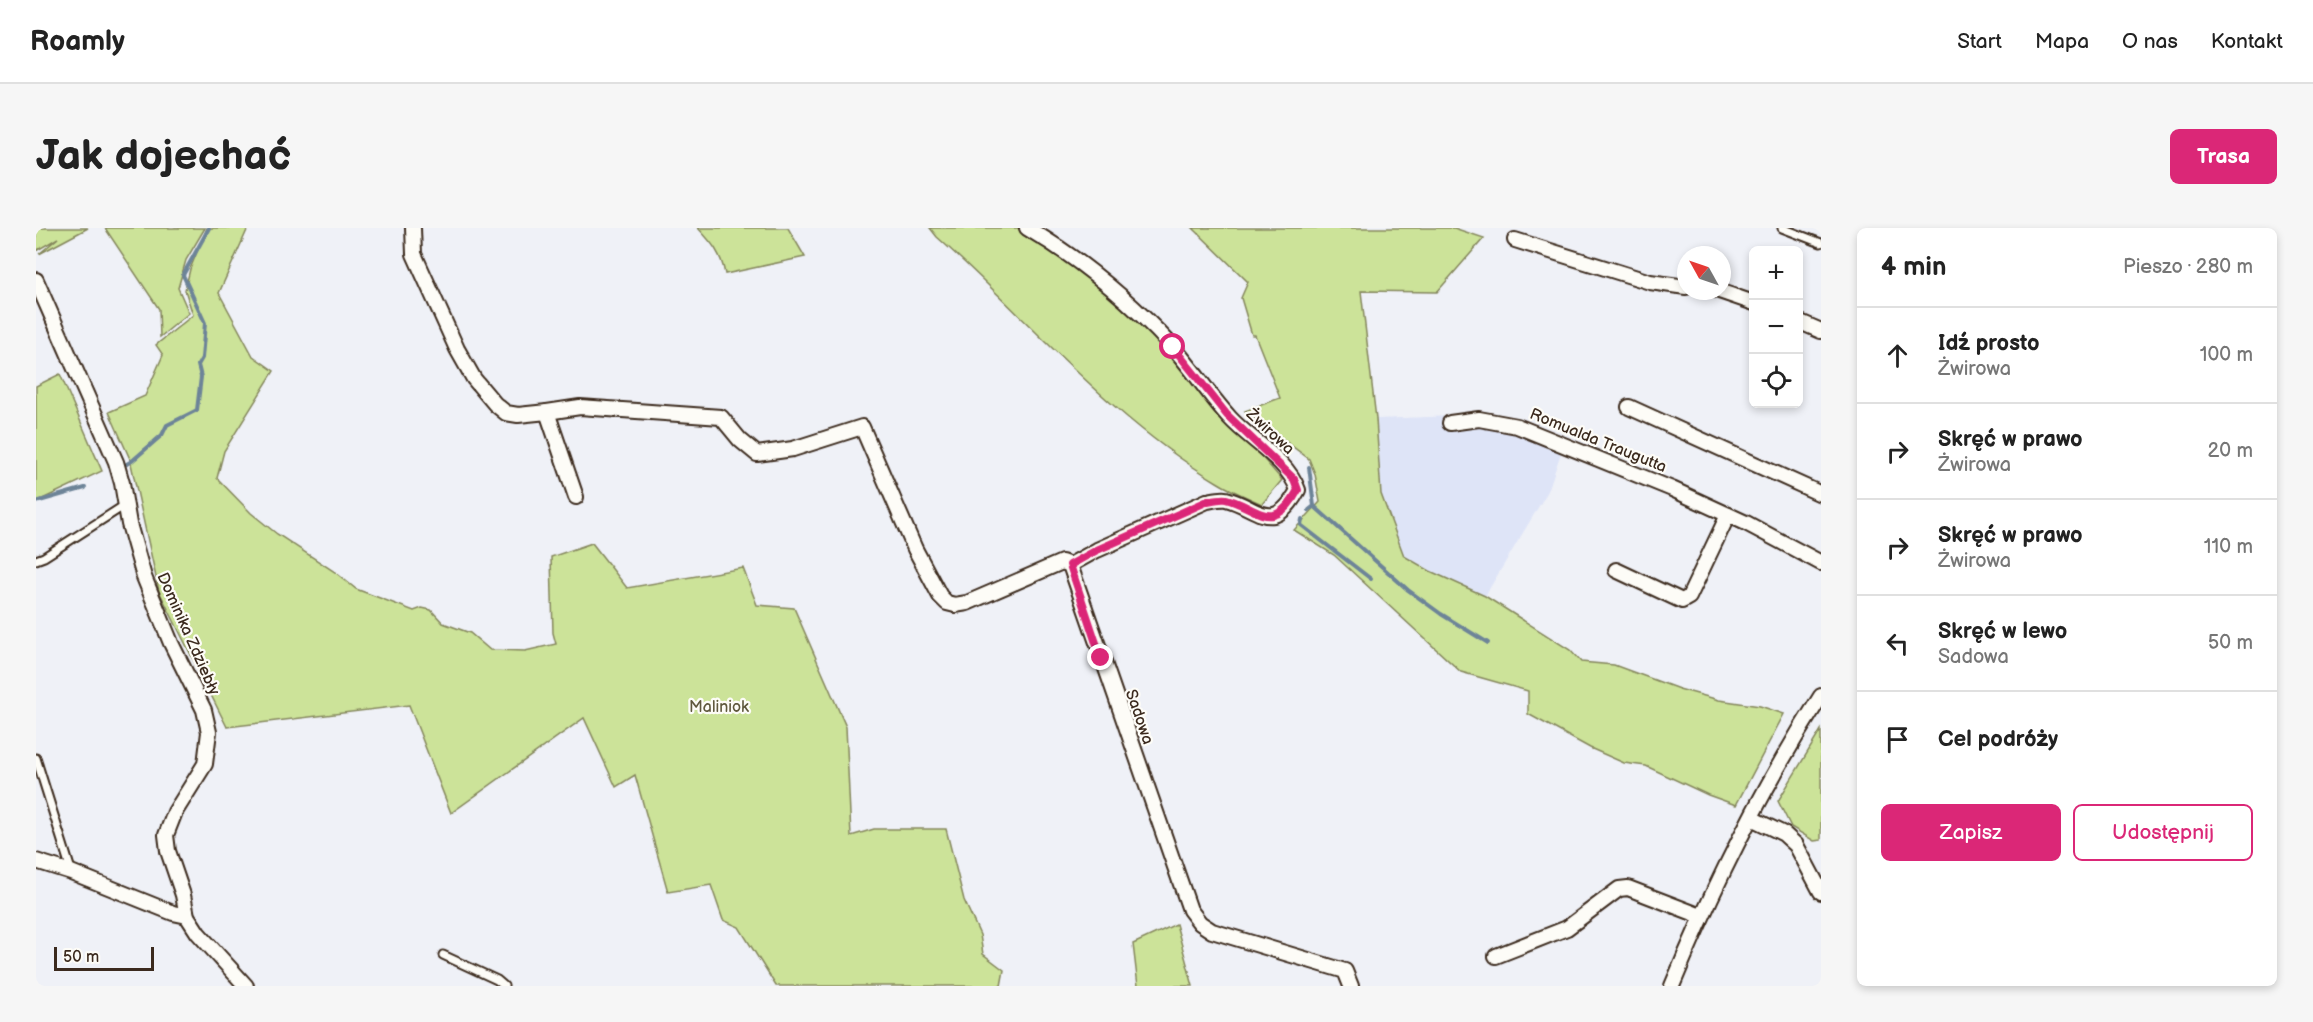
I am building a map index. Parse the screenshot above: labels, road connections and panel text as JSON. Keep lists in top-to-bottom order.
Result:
{
  "streets": {
    "street": [
      "Żwirowa",
      "Romualda Traugutta",
      "Dominika Zdziebły",
      "Sadowa"
    ]
  },
  "crossings": [
    ["Żwirowa", "Sadowa"]
  ],
  "parks": ["Maliniok"],
  "scale_bar": "50 m",
  "north": "top left",
  "page": {
    "header": "Roamly",
    "nav": [
      "Start",
      "Mapa",
      "O nas",
      "Kontakt"
    ],
    "buttons": [
      "Trasa",
      ["Zapisz", "Udostępnij"]
    ],
    "title": "Jak dojechać",
    "heading": ["4 min", "Pieszo · 280 m"],
    "map_buttons": ["+", "−"],
    "list": [
      ["Idź prosto", "Żwirowa", "100 m"],
      ["Skręć w prawo", "Żwirowa", "20 m"],
      ["Skręć w prawo", "Żwirowa", "110 m"],
      ["Skręć w lewo", "Sadowa", "50 m"],
      "Cel podróży"
    ],
    "scale": "50 m"
  }
}
